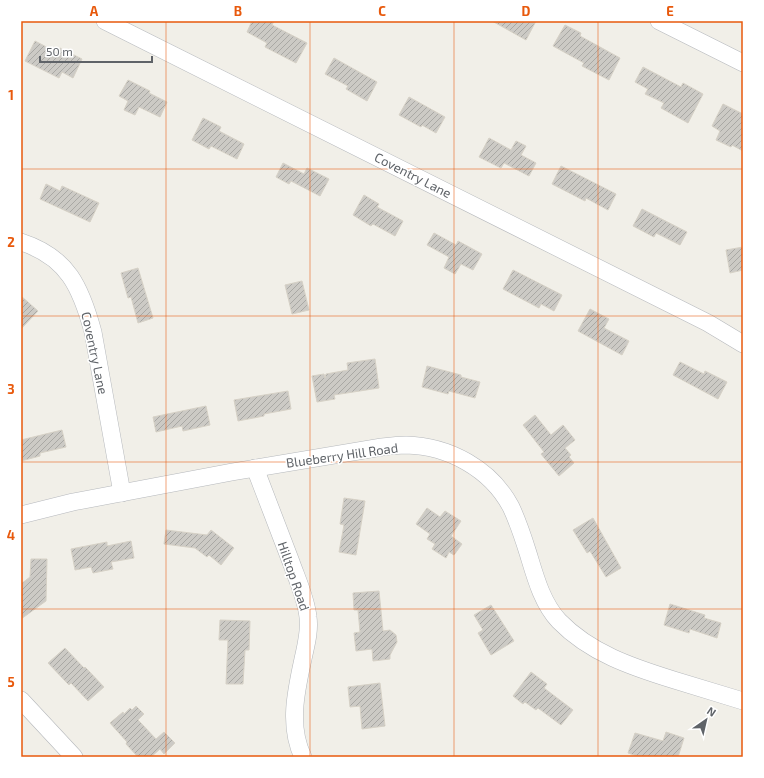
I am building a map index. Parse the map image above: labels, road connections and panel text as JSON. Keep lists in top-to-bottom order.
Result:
{
  "streets": {
    "street": ["Coventry Lane", "Blueberry Hill Road", "Hilltop Road"]
  },
  "crossings": [
    ["Coventry Lane", "Blueberry Hill Road"],
    ["Blueberry Hill Road", "Hilltop Road"]
  ],
  "scale_bar": "50 m",
  "north": "top right",
  "grid": {
    "columns": [
      "A",
      "B",
      "C",
      "D",
      "E"
    ],
    "rows": [
      "1",
      "2",
      "3",
      "4",
      "5"
    ]
  }
}
